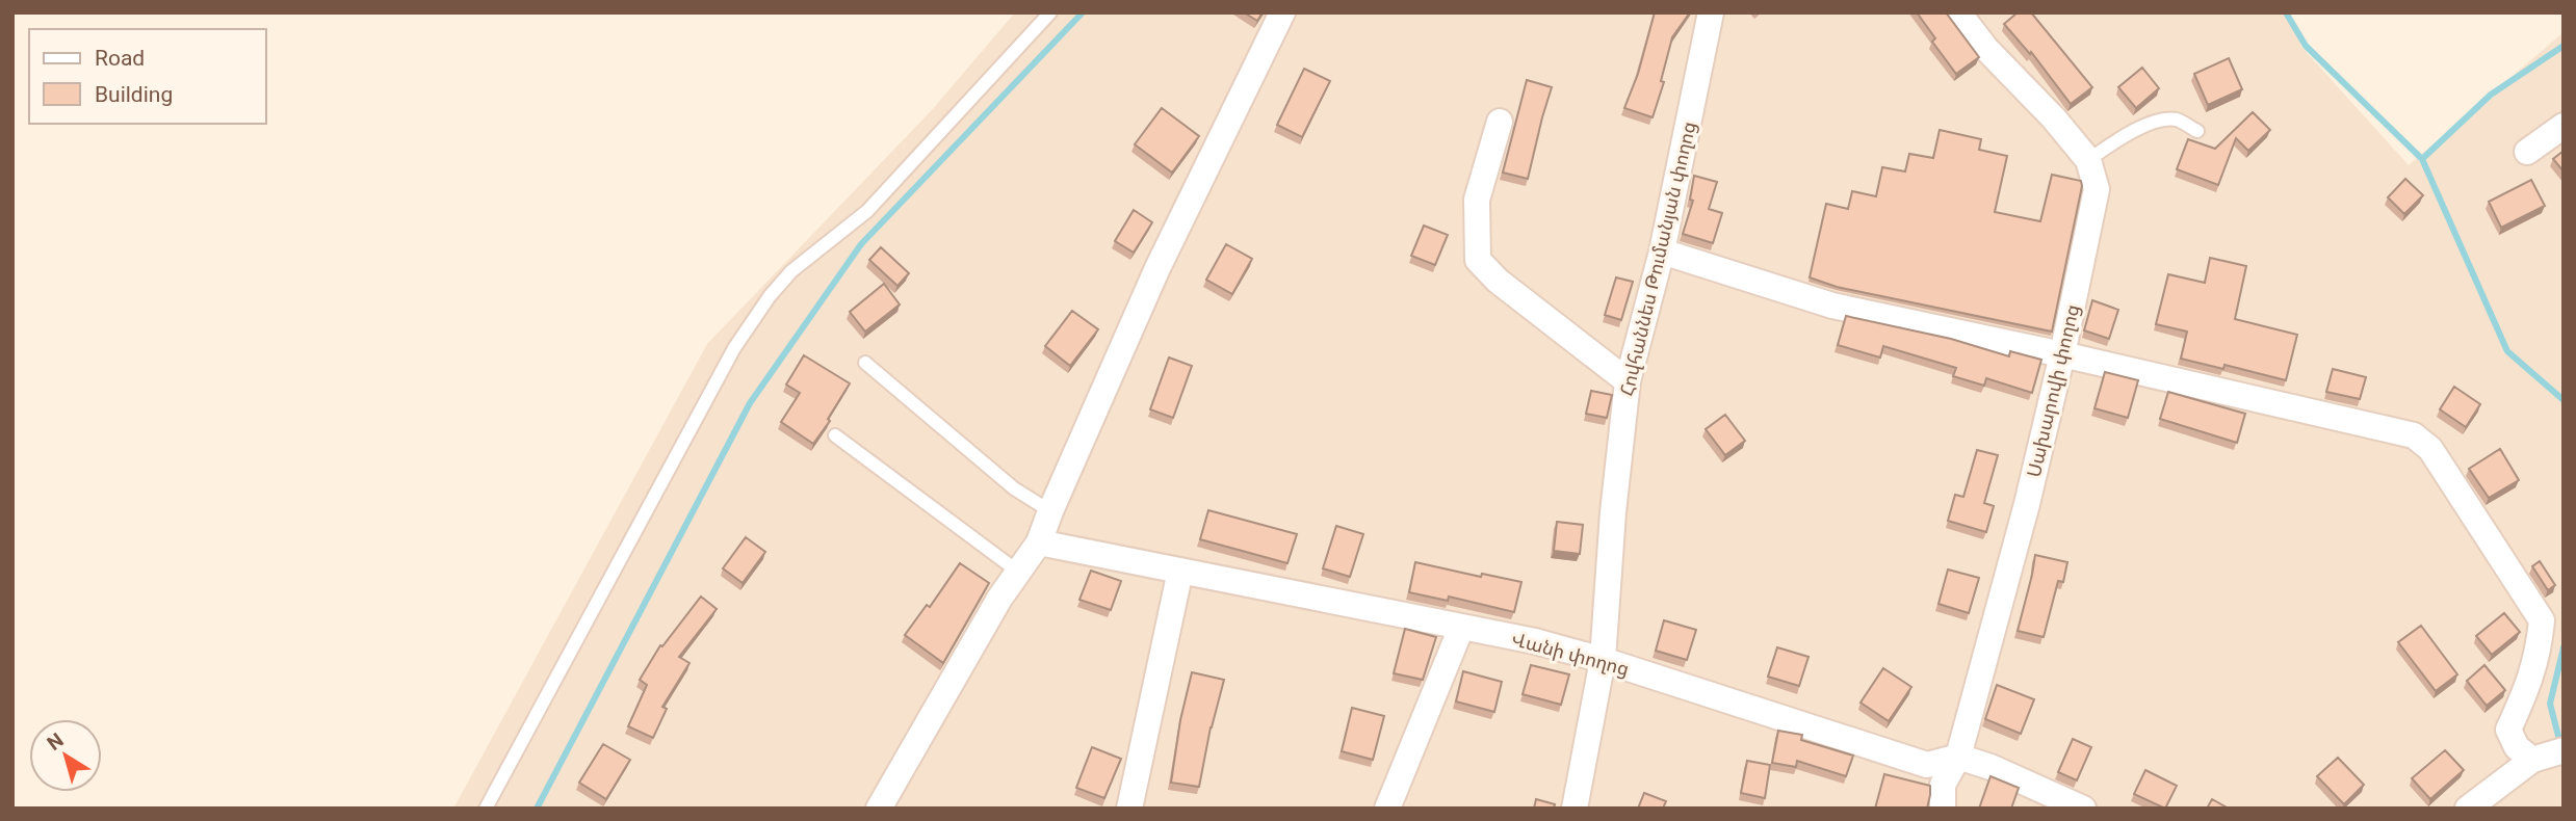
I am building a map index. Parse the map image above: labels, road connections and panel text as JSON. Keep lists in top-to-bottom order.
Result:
{
  "streets": {
    "street": ["Հովհաննես Թումանյան փողոց", "Սախարովի փողոց", "Վանի փողոց"]
  },
  "crossings": [
    ["Հովհաննես Թումանյան փողոց", "Վանի փողոց"],
    ["Սախարովի փողոց", "Վանի փողոց"]
  ],
  "legend": ["Road", "Building"],
  "north": "top left"
}
